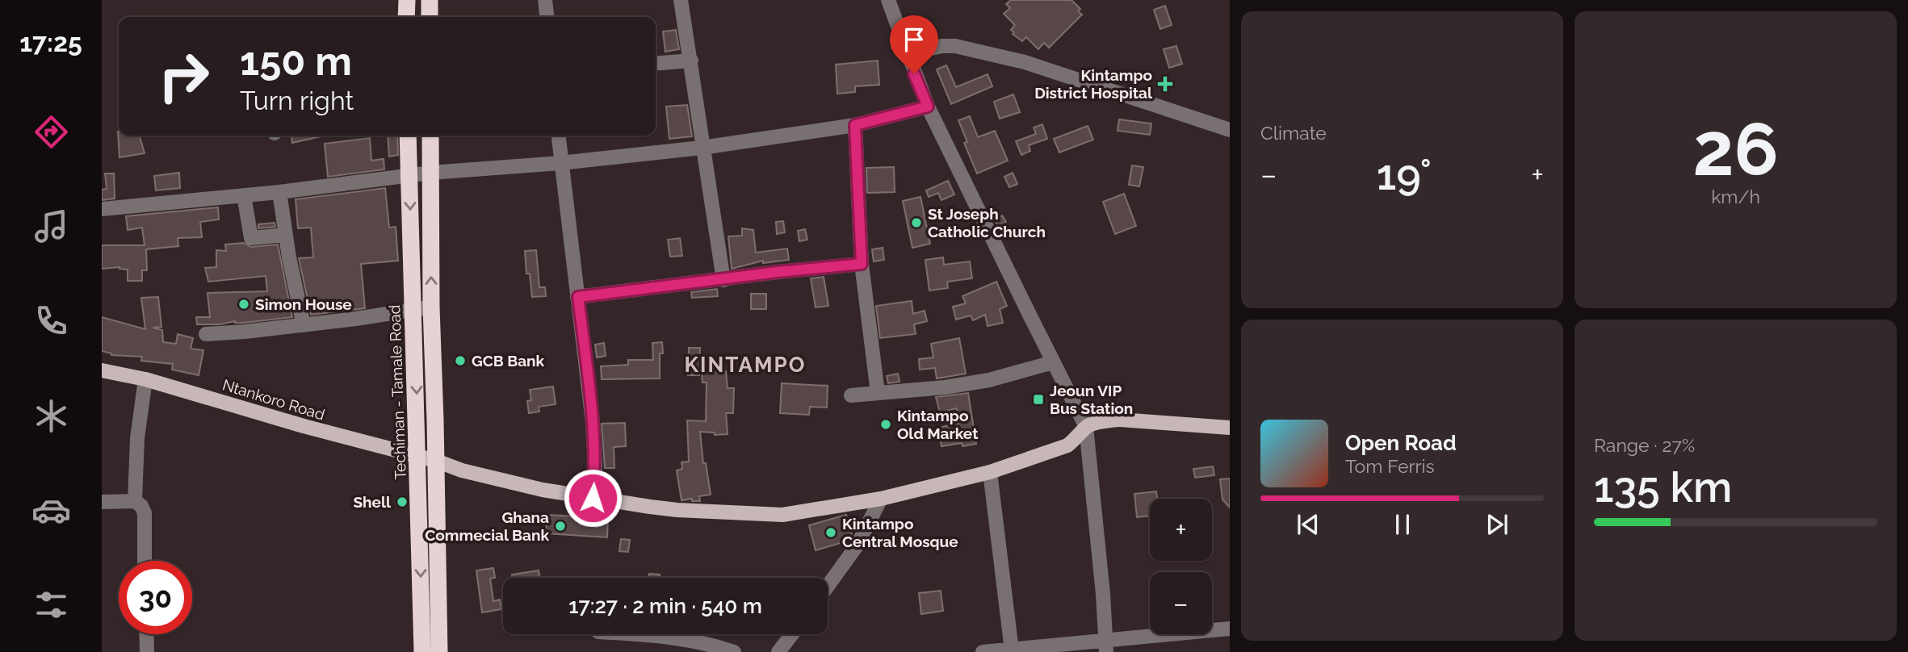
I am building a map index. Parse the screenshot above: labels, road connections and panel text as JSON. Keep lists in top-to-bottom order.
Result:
{
  "streets": {
    "highway": ["Techiman - Tamale Road"],
    "main road": ["Ntankoro Road"]
  },
  "crossings": [
    ["Techiman - Tamale Road", "Ntankoro Road"]
  ],
  "districts": ["KINTAMPO"],
  "places": {
    "health": ["Kintampo District Hospital"],
    "other": [
      "St Joseph Catholic Church",
      "Simon House",
      "GCB Bank",
      "Kintampo Old Market",
      "Shell",
      "Ghana Commecial Bank",
      "Kintampo Central Mosque"
    ],
    "transit": ["Jeoun VIP Bus Station"]
  },
  "page": {
    "tabs": "17:25",
    "tile": [
      "Climate",
      ["26", "km/h"],
      ["Range · 27%", "135 km"]
    ],
    "turn": ["150 m", "Turn right"],
    "heat": ["−", "19°", "+"],
    "song": ["Open Road", "Tom Ferris"],
    "map_buttons": ["+", "−"],
    "limit": "30",
    "trip": "17:27 · 2 min · 540 m"
  }
}
